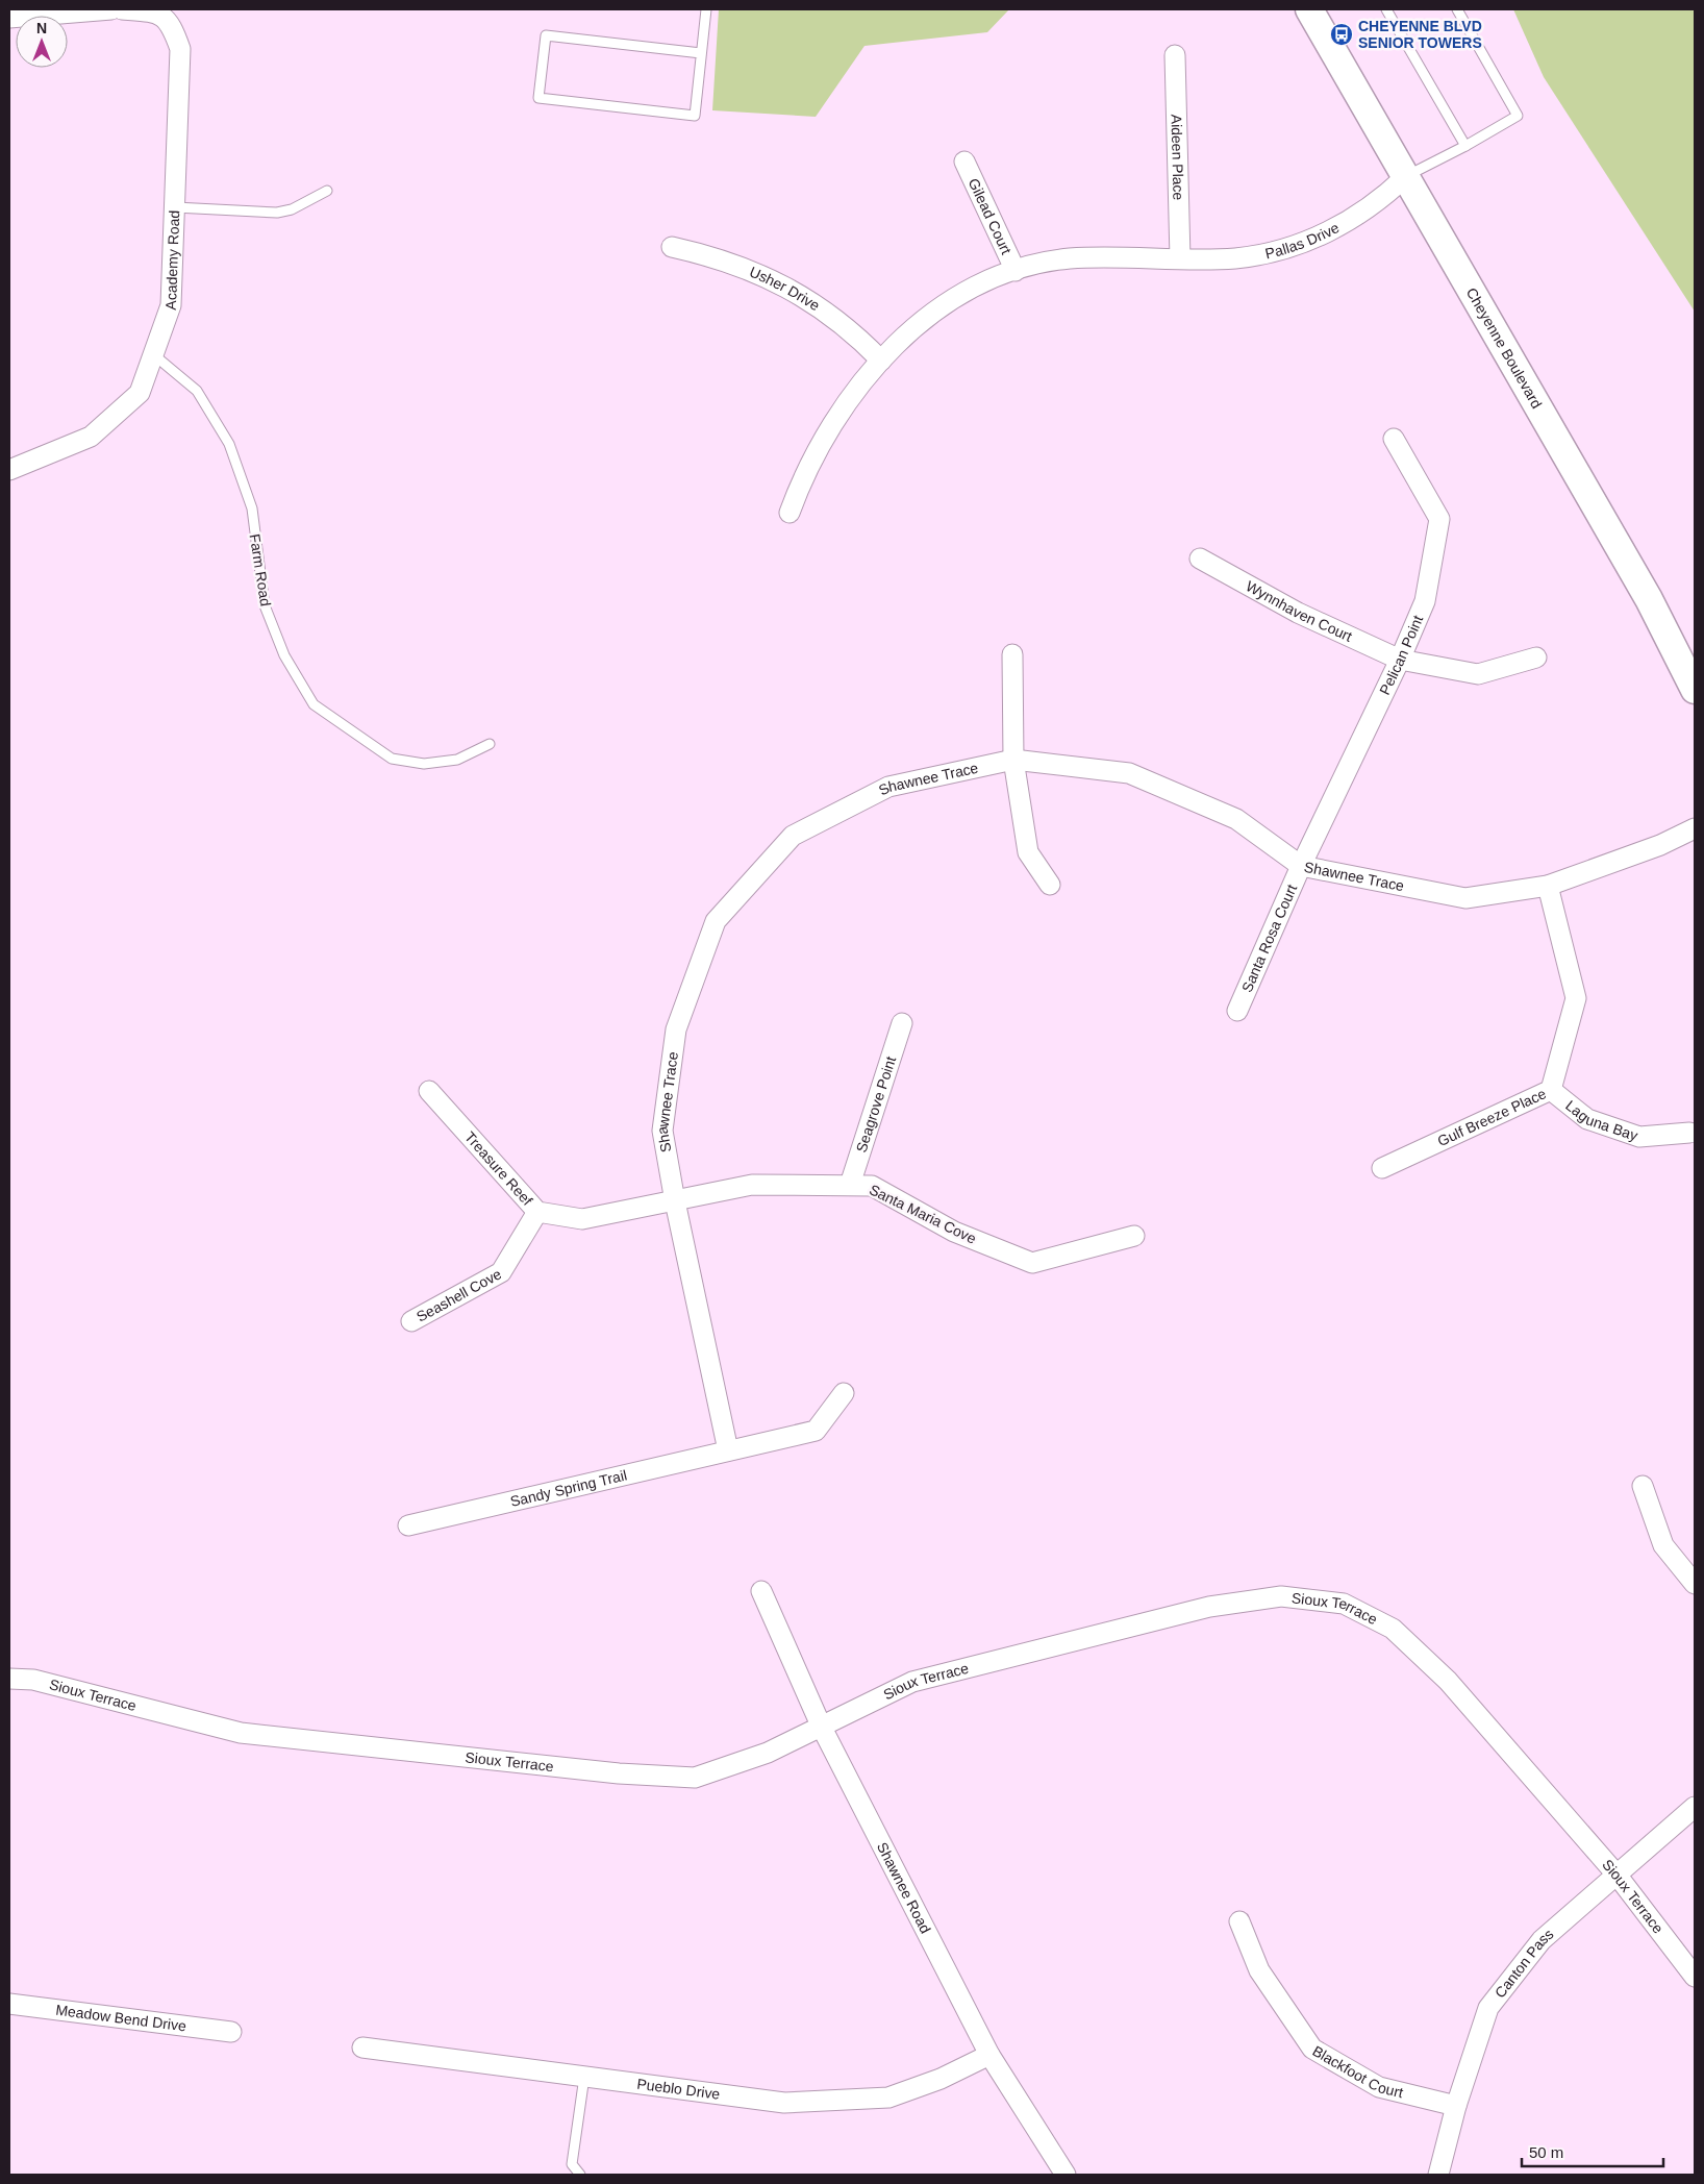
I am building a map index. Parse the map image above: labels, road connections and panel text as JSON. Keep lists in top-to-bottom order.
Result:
{
  "streets": {
    "street": [
      "Aideen Place",
      "Gilead Court",
      "Pallas Drive",
      "Academy Road",
      "Usher Drive",
      "Cheyenne Boulevard",
      "Wynnhaven Court",
      "Pelican Point",
      "Shawnee Trace",
      "Santa Rosa Court",
      "Seagrove Point",
      "Gulf Breeze Place",
      "Laguna Bay",
      "Treasure Reef",
      "Santa Maria Cove",
      "Seashell Cove",
      "Sandy Spring Trail",
      "Sioux Terrace",
      "Shawnee Road",
      "Canton Pass",
      "Meadow Bend Drive",
      "Blackfoot Court",
      "Pueblo Drive"
    ],
    "lane": ["Farm Road"]
  },
  "crossings": [
    ["Aideen Place", "Pallas Drive"],
    ["Gilead Court", "Pallas Drive"],
    ["Pallas Drive", "Usher Drive"],
    ["Pallas Drive", "Cheyenne Boulevard"],
    ["Academy Road", "Farm Road"],
    ["Wynnhaven Court", "Pelican Point"],
    ["Pelican Point", "Shawnee Trace"],
    ["Pelican Point", "Santa Rosa Court"],
    ["Shawnee Trace", "Santa Rosa Court"],
    ["Shawnee Trace", "Gulf Breeze Place"],
    ["Shawnee Trace", "Treasure Reef"],
    ["Shawnee Trace", "Santa Maria Cove"],
    ["Shawnee Trace", "Sandy Spring Trail"],
    ["Seagrove Point", "Santa Maria Cove"],
    ["Gulf Breeze Place", "Laguna Bay"],
    ["Treasure Reef", "Santa Maria Cove"],
    ["Treasure Reef", "Seashell Cove"],
    ["Sioux Terrace", "Shawnee Road"],
    ["Sioux Terrace", "Canton Pass"],
    ["Shawnee Road", "Pueblo Drive"],
    ["Canton Pass", "Blackfoot Court"]
  ],
  "places": {
    "bus stop": ["CHEYENNE BLVD SENIOR TOWERS"]
  },
  "scale_bar": "50 m",
  "north": "top"
}
